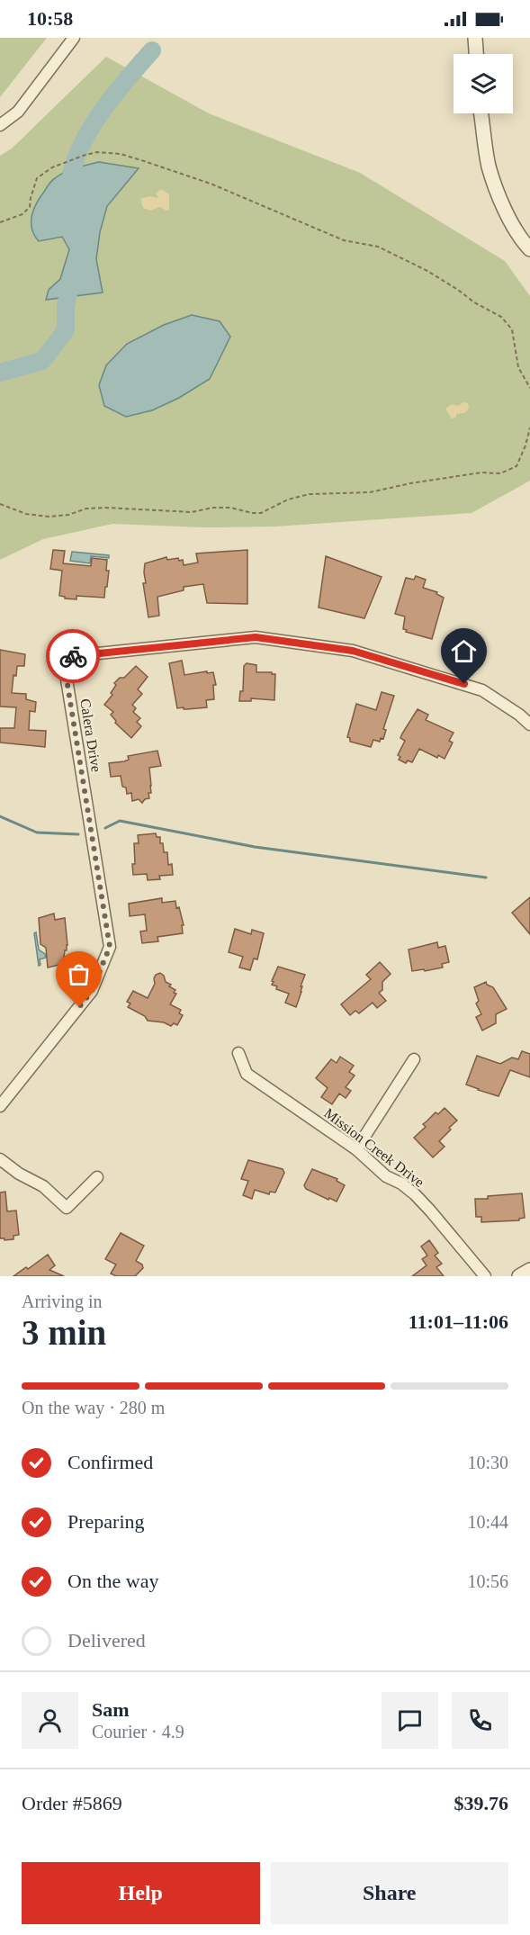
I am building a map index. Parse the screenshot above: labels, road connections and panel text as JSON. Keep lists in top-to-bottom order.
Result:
{
  "streets": {
    "street": ["Calera Drive", "Mission Creek Drive"]
  },
  "page": {
    "status": "10:58",
    "heading": ["3 min", "Arriving in", "11:01–11:06"],
    "panel": [
      "Sam",
      "Courier · 4.9",
      "Order #5869",
      "$39.76"
    ],
    "bar": "On the way · 280 m",
    "list": [
      ["Confirmed", "10:30"],
      ["Preparing", "10:44"],
      ["On the way", "10:56"],
      "Delivered"
    ],
    "buttons": ["Help", "Share"]
  }
}
